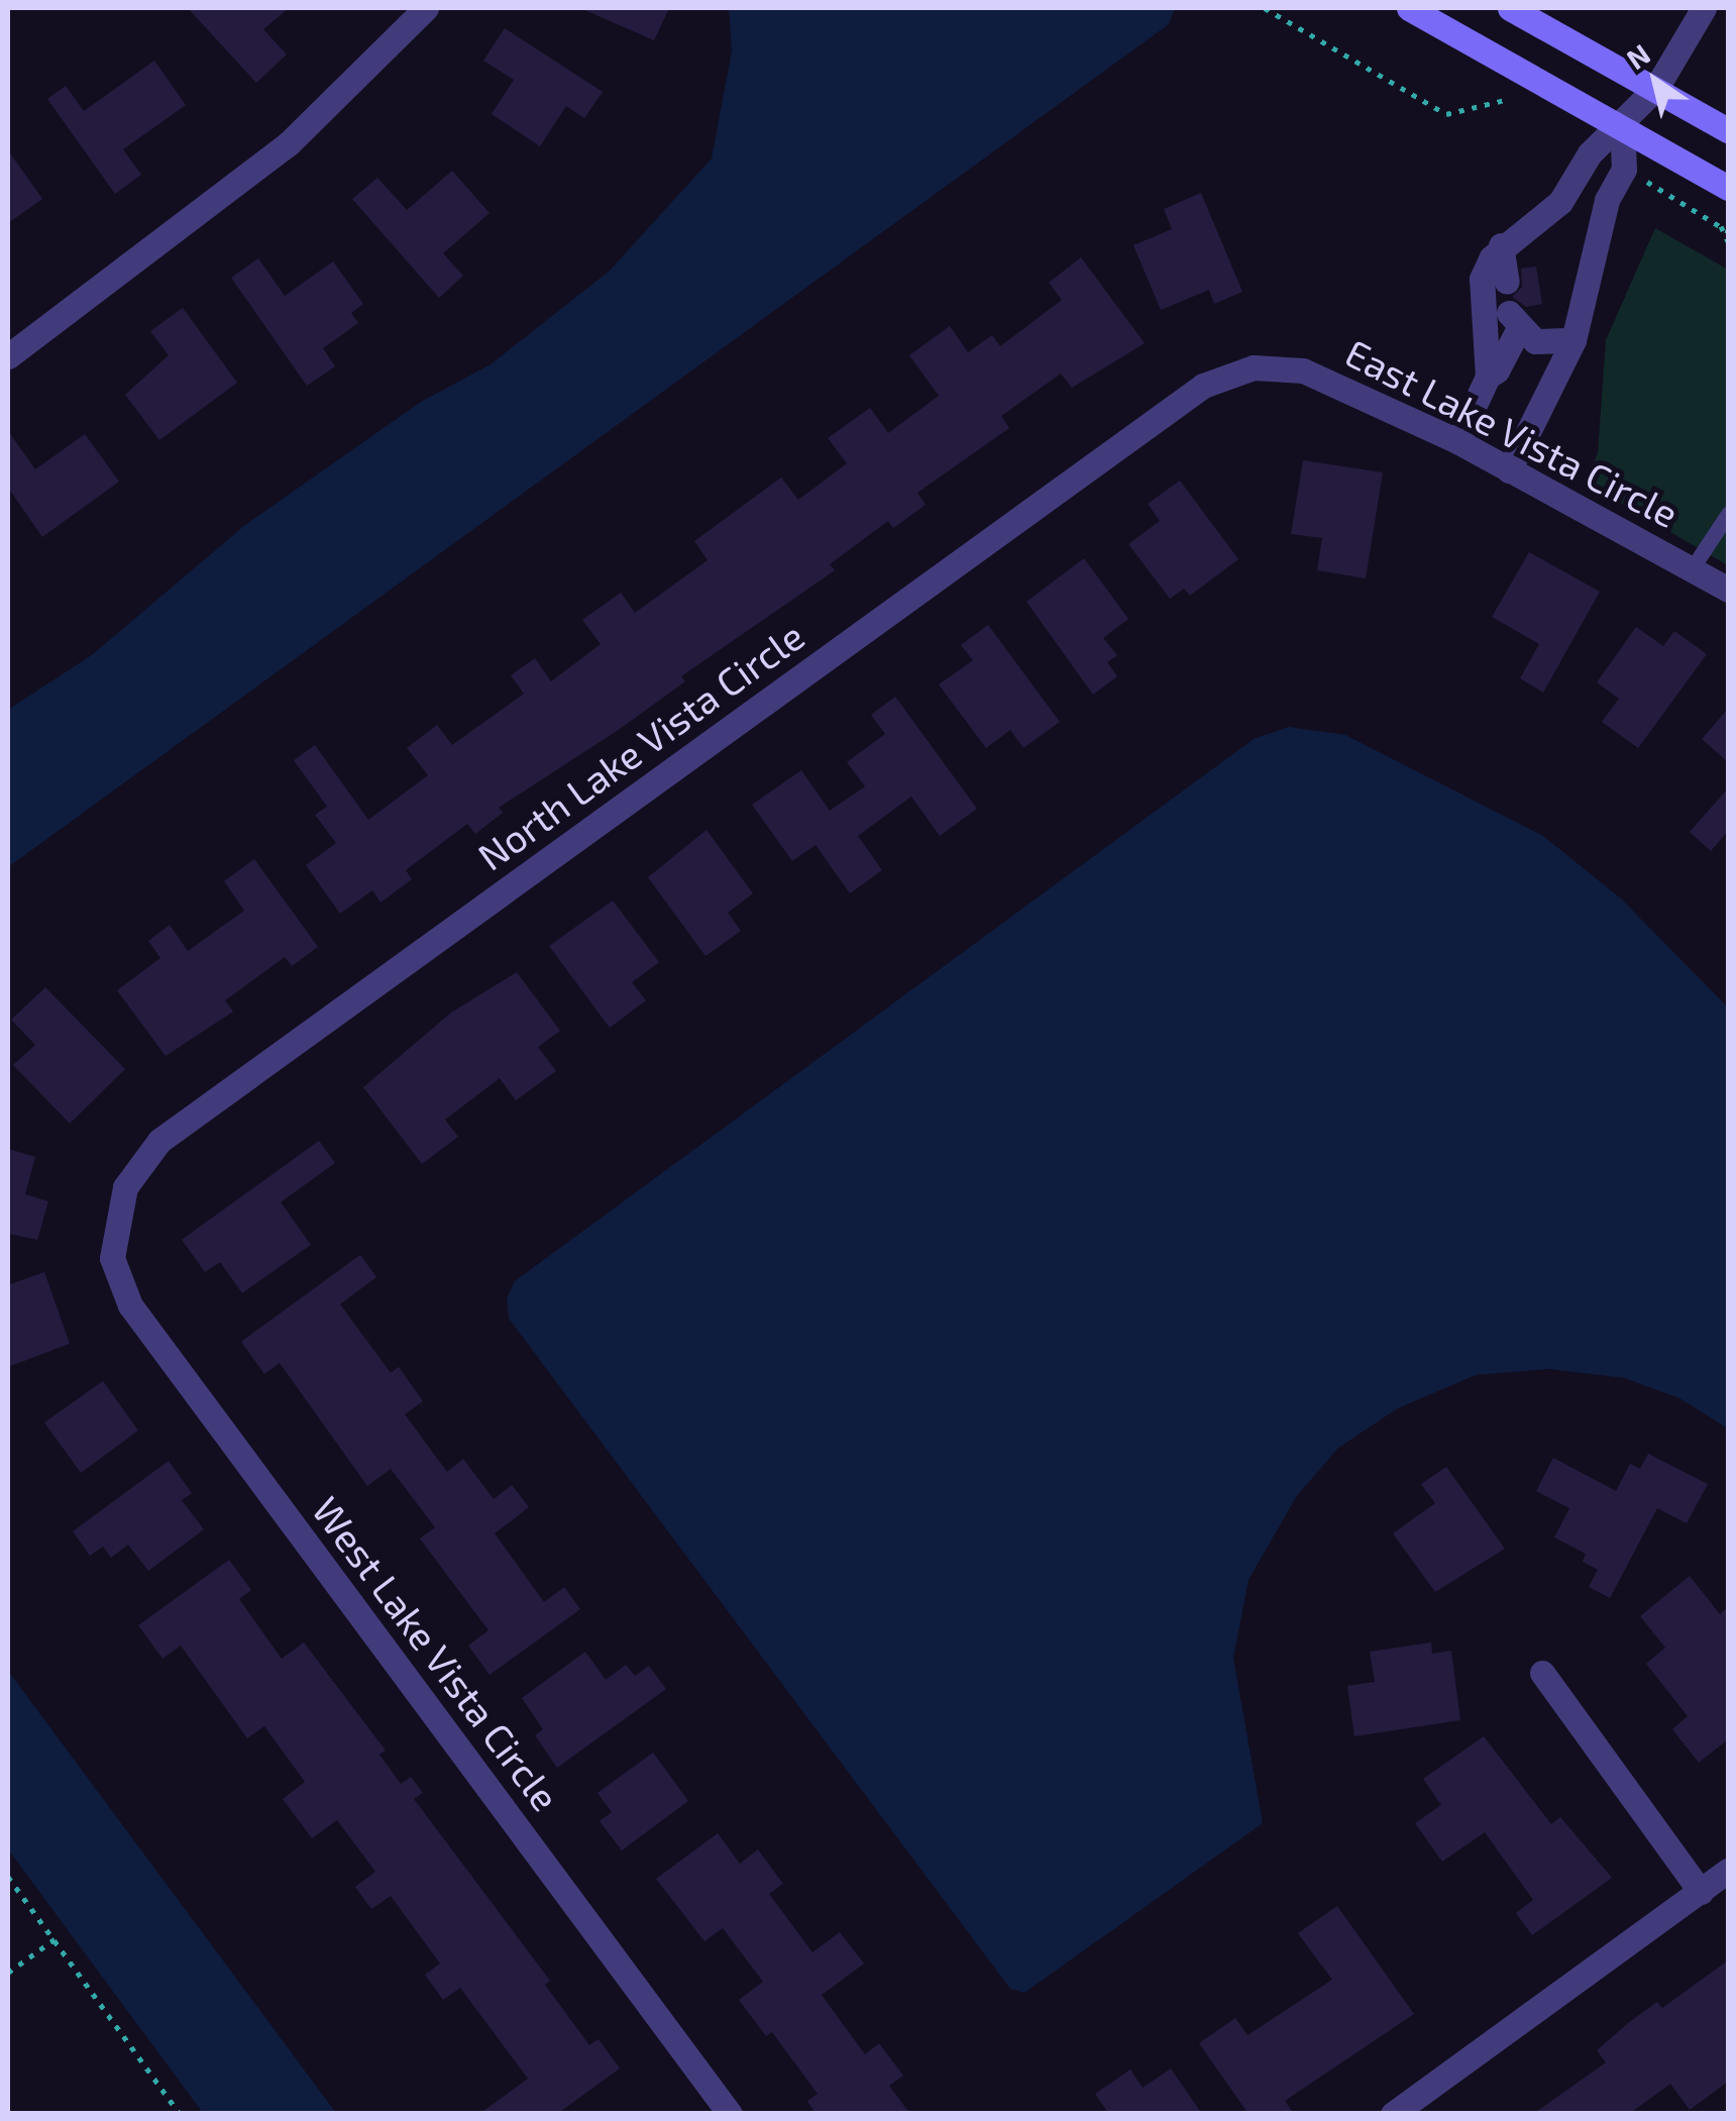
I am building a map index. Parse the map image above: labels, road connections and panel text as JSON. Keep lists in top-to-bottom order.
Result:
{
  "streets": {
    "street": ["East Lake Vista Circle", "North Lake Vista Circle", "West Lake Vista Circle"]
  },
  "crossings": [
    ["East Lake Vista Circle", "North Lake Vista Circle"],
    ["North Lake Vista Circle", "West Lake Vista Circle"]
  ],
  "north": "top left"
}
